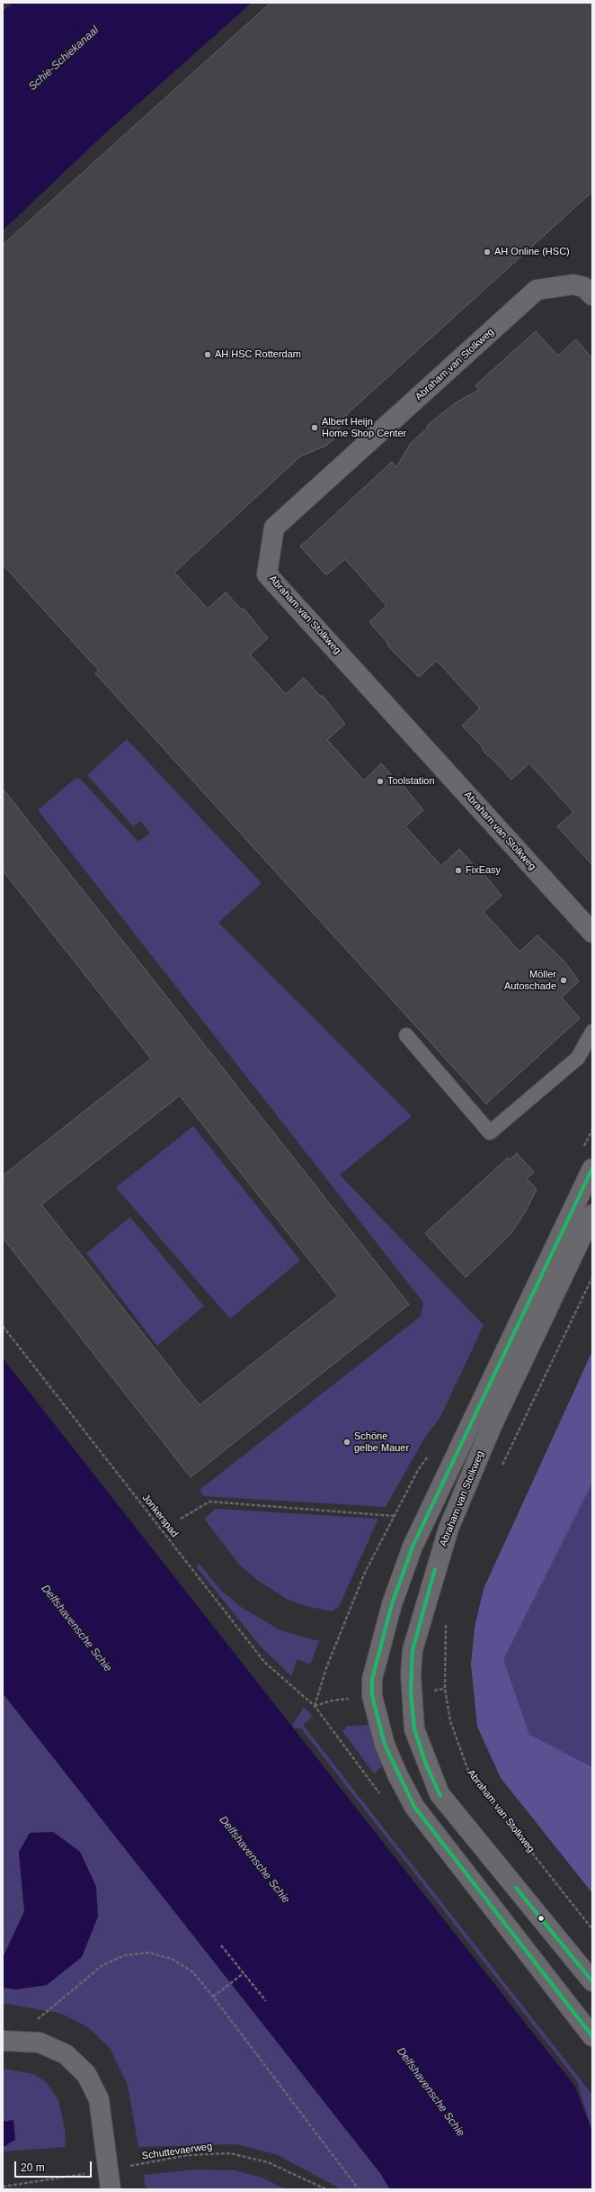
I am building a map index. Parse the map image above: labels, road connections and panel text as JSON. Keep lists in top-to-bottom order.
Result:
{
  "streets": {
    "street": ["Abraham van Stolkweg"],
    "path": ["Jonkerspad", "Schuttevaerweg"]
  },
  "water": ["Schie-Schiekanaal", "Delfshavensche Schie"],
  "places": [
    "AH Online (HSC)",
    "AH HSC Rotterdam",
    "Albert Heijn Home Shop Center",
    "Toolstation",
    "FixEasy",
    "Möller Autoschade",
    "Schöne gelbe Mauer"
  ],
  "scale_bar": "20 m"
}
